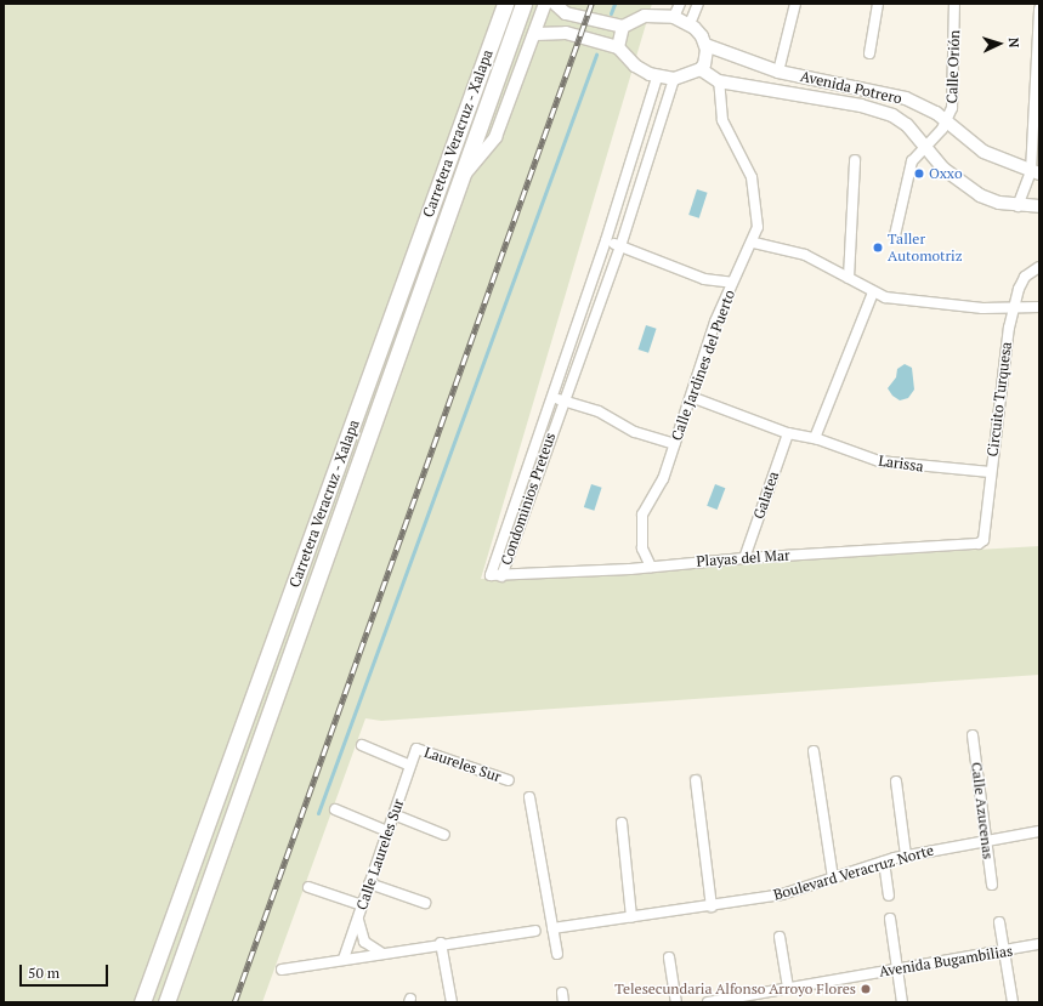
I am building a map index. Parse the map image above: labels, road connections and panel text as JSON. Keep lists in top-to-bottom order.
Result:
{
  "streets": {
    "main road": ["Carretera Veracruz - Xalapa"],
    "street": [
      "Calle Orión",
      "Avenida Potrero",
      "Calle Jardines del Puerto",
      "Circuito Turquesa",
      "Larissa",
      "Galatea",
      "Condominios Preteus",
      "Playas del Mar",
      "Laureles Sur",
      "Calle Azucenas",
      "Calle Laureles Sur",
      "Boulevard Veracruz Norte",
      "Avenida Bugambilias"
    ]
  },
  "crossings": [
    ["Calle Orión", "Avenida Potrero"],
    ["Avenida Potrero", "Calle Jardines del Puerto"],
    ["Avenida Potrero", "Condominios Preteus"],
    ["Calle Jardines del Puerto", "Larissa"],
    ["Calle Jardines del Puerto", "Playas del Mar"],
    ["Circuito Turquesa", "Larissa"],
    ["Circuito Turquesa", "Playas del Mar"],
    ["Larissa", "Galatea"],
    ["Galatea", "Playas del Mar"],
    ["Condominios Preteus", "Playas del Mar"],
    ["Laureles Sur", "Calle Laureles Sur"],
    ["Calle Azucenas", "Boulevard Veracruz Norte"]
  ],
  "places": ["Oxxo", "Taller Automotriz", "Telesecundaria Alfonso Arroyo Flores"],
  "scale_bar": "50 m",
  "north": "right"
}
